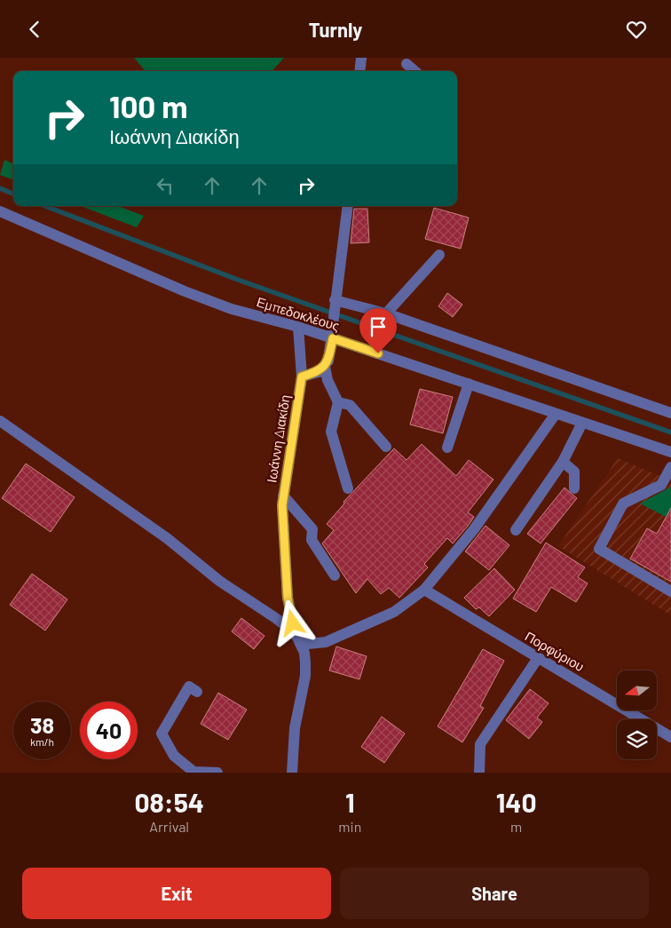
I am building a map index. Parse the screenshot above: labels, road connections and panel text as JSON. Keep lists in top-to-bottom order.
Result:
{
  "streets": {
    "street": ["Εμπεδοκλέους", "Ιωάννη Διακίδη", "Πορφύριου"]
  },
  "crossings": [
    ["Εμπεδοκλέους", "Ιωάννη Διακίδη"]
  ],
  "north": "left",
  "page": {
    "header": "Turnly",
    "turn": ["100 m", "Ιωάννη Διακίδη"],
    "speed": "38 km/h",
    "limit": "40",
    "eta": [
      "08:54",
      "Arrival",
      "1",
      "min",
      "140",
      "m"
    ],
    "buttons": ["Exit", "Share"]
  }
}
